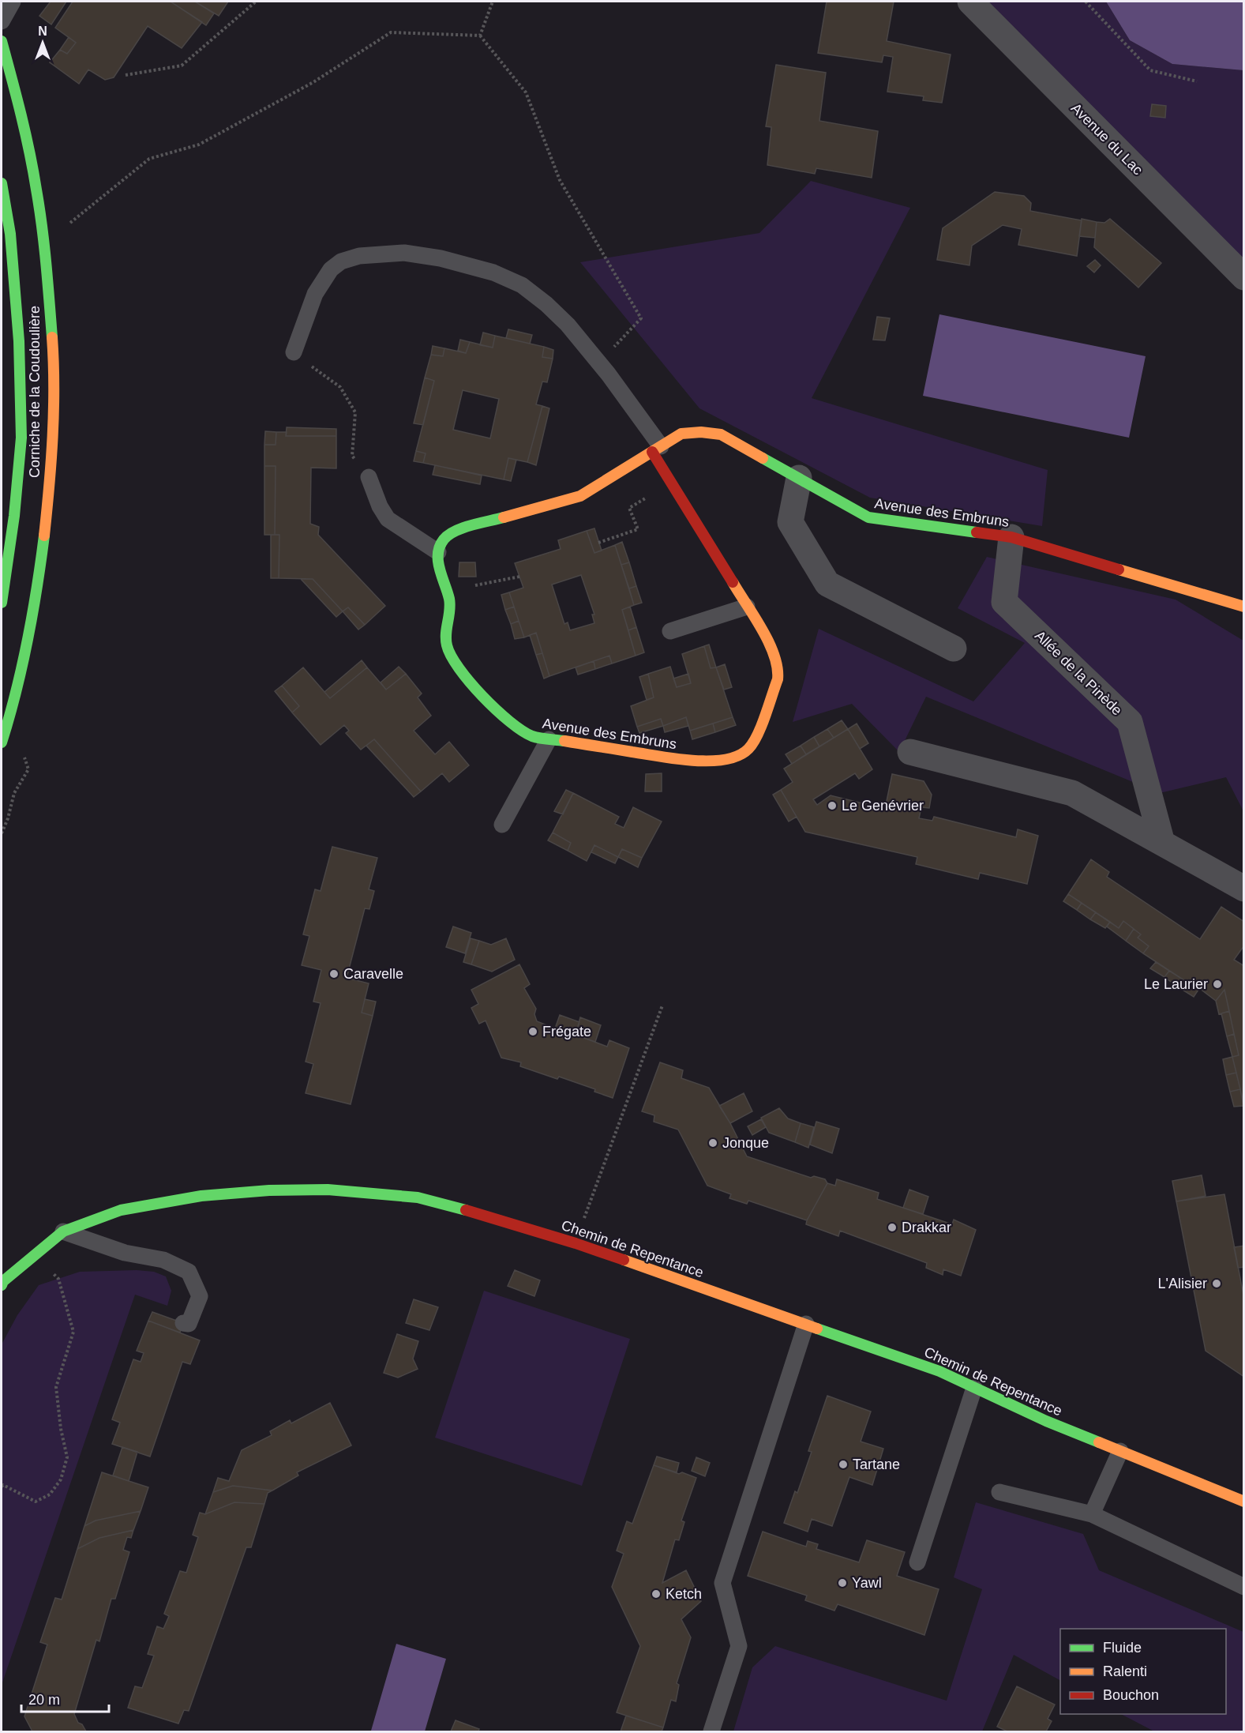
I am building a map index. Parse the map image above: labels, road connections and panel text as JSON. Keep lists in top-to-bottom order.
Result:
{
  "streets": {
    "street": [
      "Avenue du Lac",
      "Corniche de la Coudoulière",
      "Avenue des Embruns",
      "Allée de la Pinède",
      "Chemin de Repentance"
    ]
  },
  "crossings": [
    ["Avenue des Embruns", "Allée de la Pinède"]
  ],
  "places": [
    "Le Genévrier",
    "Caravelle",
    "Le Laurier",
    "Frégate",
    "Jonque",
    "Drakkar",
    "L'Alisier",
    "Tartane",
    "Yawl",
    "Ketch"
  ],
  "legend": ["Fluide", "Ralenti", "Bouchon"],
  "scale_bar": "20 m",
  "north": "top"
}
